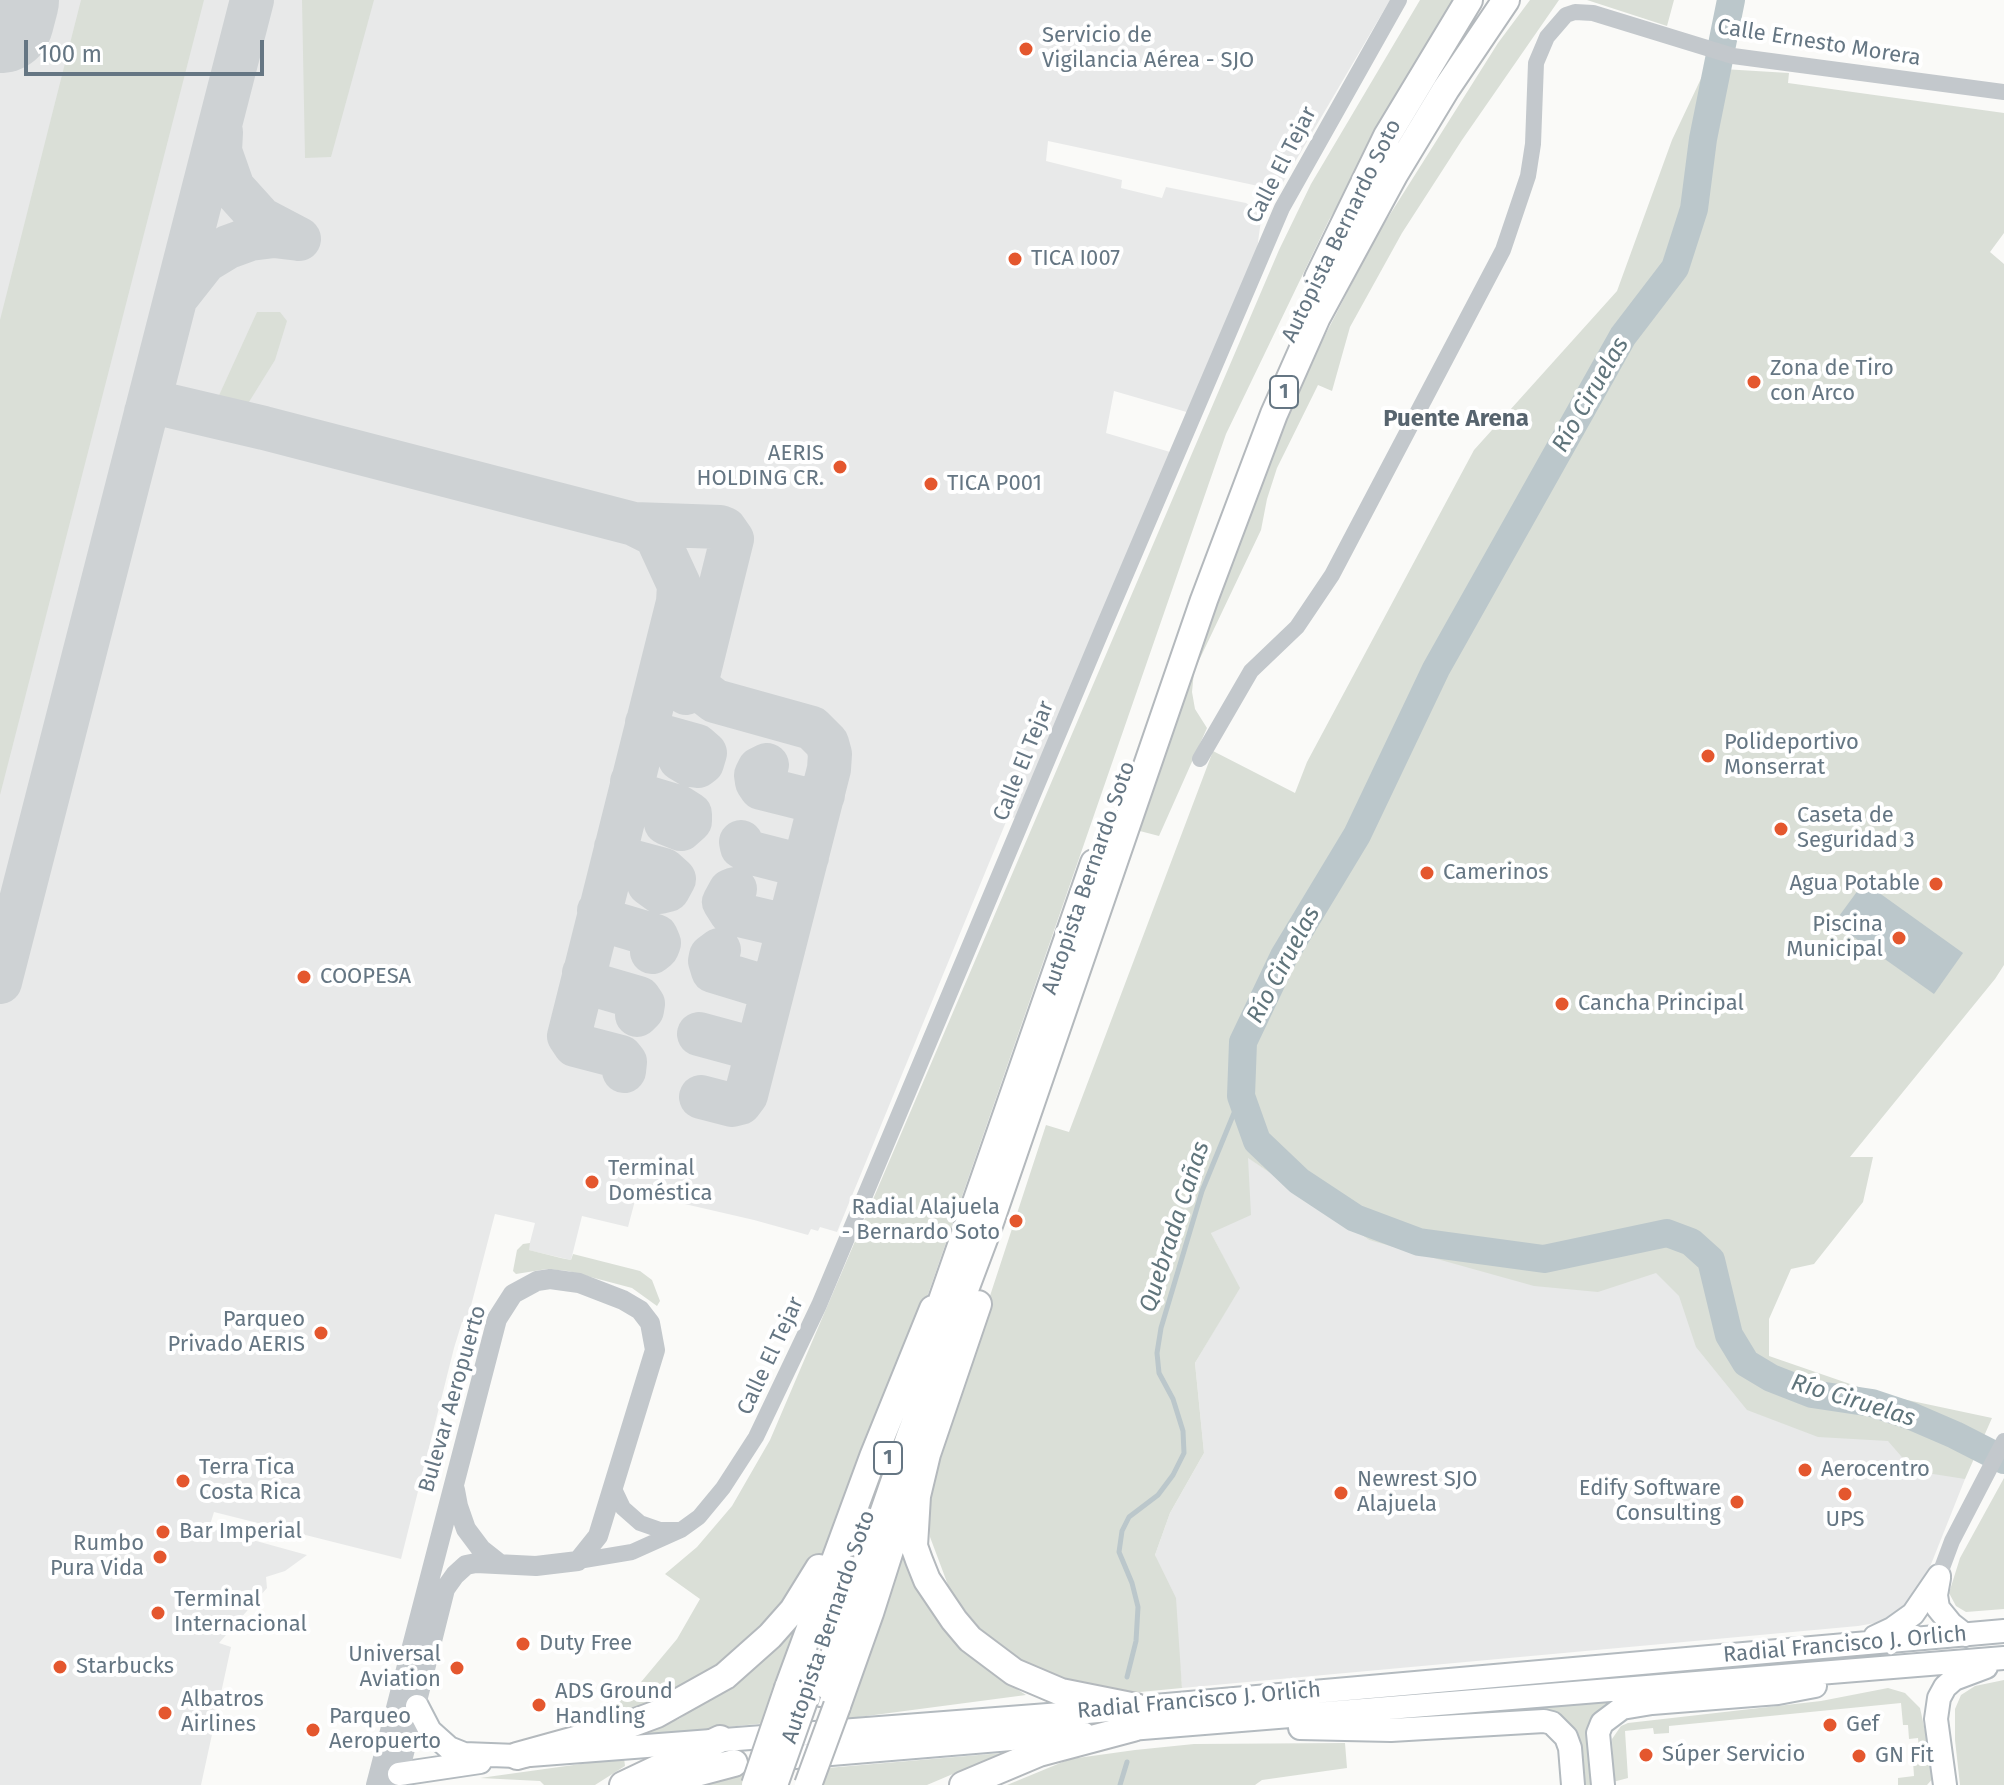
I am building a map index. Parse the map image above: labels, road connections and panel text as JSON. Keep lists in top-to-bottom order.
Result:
{
  "streets": {
    "highway": ["Autopista Bernardo Soto", "1"],
    "main road": ["Radial Francisco J. Orlich"],
    "street": ["Calle Ernesto Morera", "Calle El Tejar", "Bulevar Aeropuerto"]
  },
  "crossings": [
    ["Calle El Tejar", "Bulevar Aeropuerto"],
    ["Autopista Bernardo Soto", "1"]
  ],
  "districts": ["Puente Arena"],
  "water": ["Río Ciruelas", "Quebrada Cañas"],
  "places": [
    "Servicio de Vigilancia Aérea - SJO",
    "TICA I007",
    "Zona de Tiro con Arco",
    "AERIS HOLDING CR.",
    "TICA P001",
    "Polideportivo Monserrat",
    "Caseta de Seguridad 3",
    "Camerinos",
    "Agua Potable",
    "Piscina Municipal",
    "COOPESA",
    "Cancha Principal",
    "Terminal Doméstica",
    "Radial Alajuela - Bernardo Soto",
    "Parqueo Privado AERIS",
    "Aerocentro",
    "Terra Tica Costa Rica",
    "Newrest SJO Alajuela",
    "UPS",
    "Edify Software Consulting",
    "Bar Imperial",
    "Rumbo Pura Vida",
    "Terminal Internacional",
    "Duty Free",
    "Starbucks",
    "Universal Aviation",
    "ADS Ground Handling",
    "Albatros Airlines",
    "Gef",
    "Parqueo Aeropuerto",
    "Súper Servicio",
    "GN Fit"
  ],
  "scale_bar": "100 m"
}
